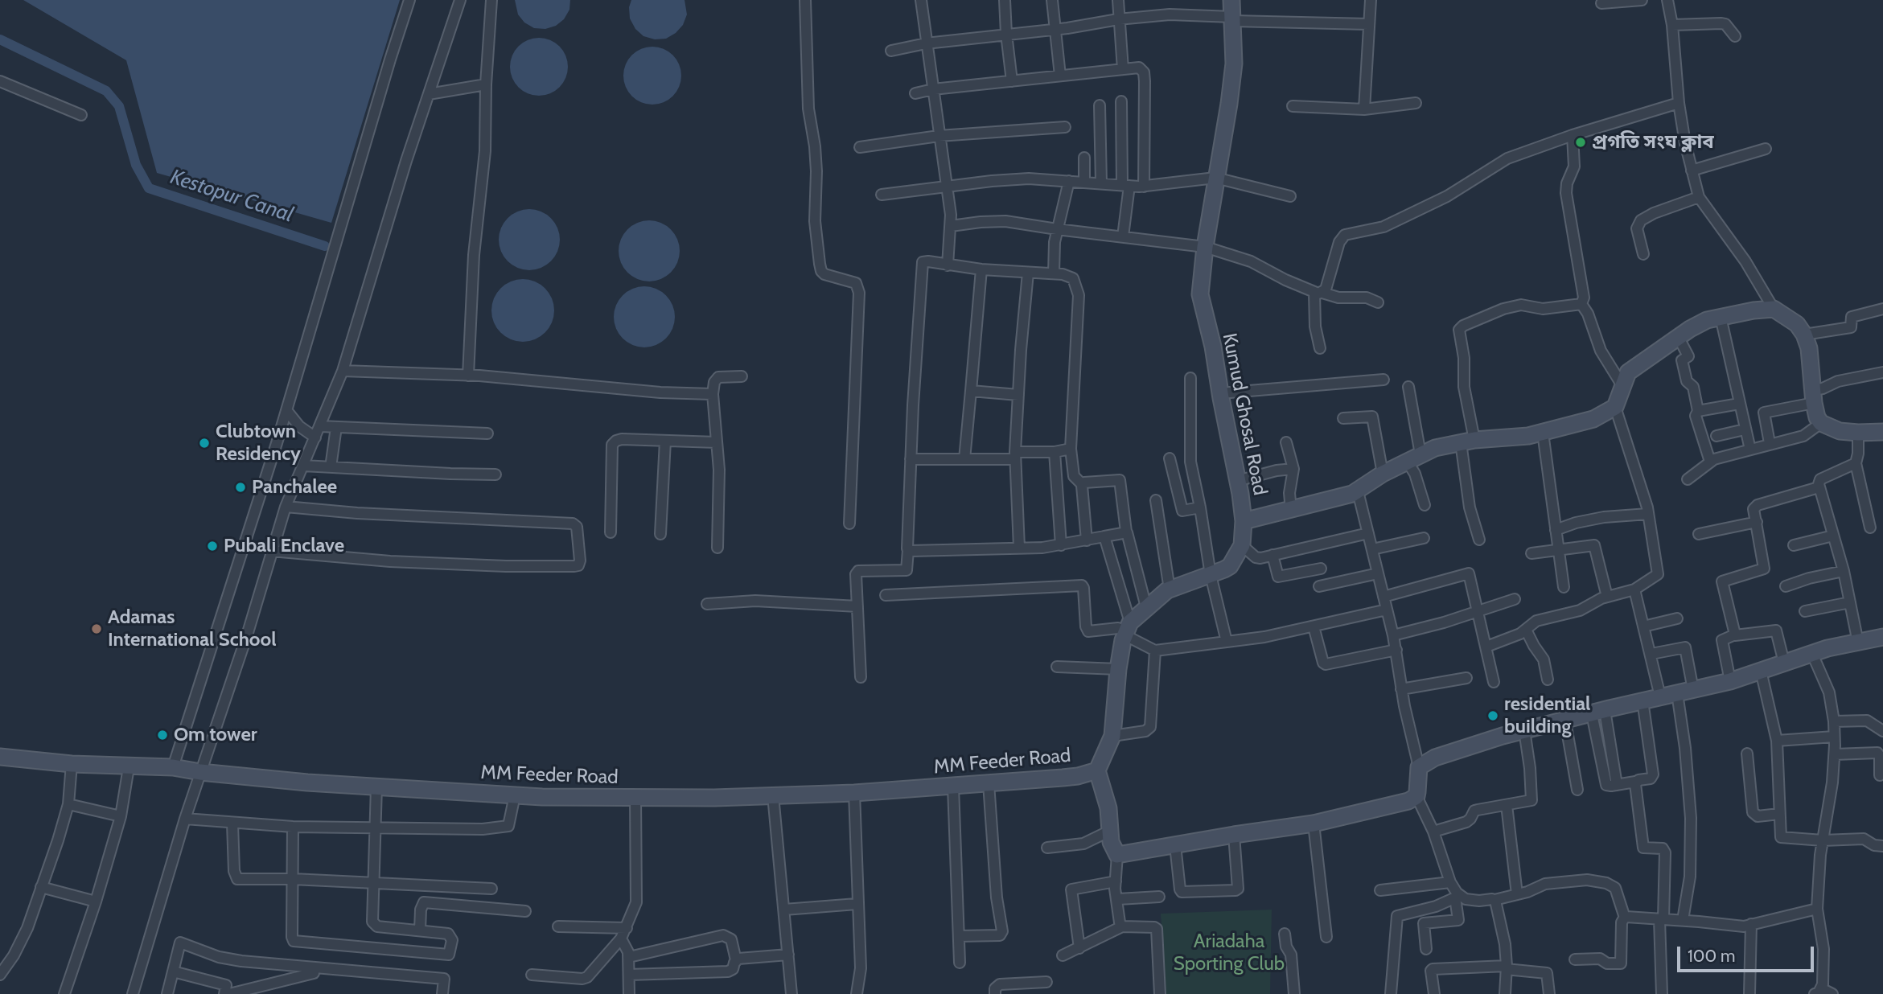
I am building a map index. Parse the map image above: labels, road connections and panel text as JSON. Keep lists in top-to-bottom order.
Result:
{
  "streets": {
    "street": ["Kumud Ghosal Road", "MM Feeder Road"]
  },
  "water": ["Kestopur Canal"],
  "parks": ["Ariadaha Sporting Club"],
  "places": [
    "প্রগতি সংঘ ক্লাব",
    "Clubtown Residency",
    "Panchalee",
    "Pubali Enclave",
    "Adamas International School",
    "residential building",
    "Om tower"
  ],
  "scale_bar": "100 m"
}
